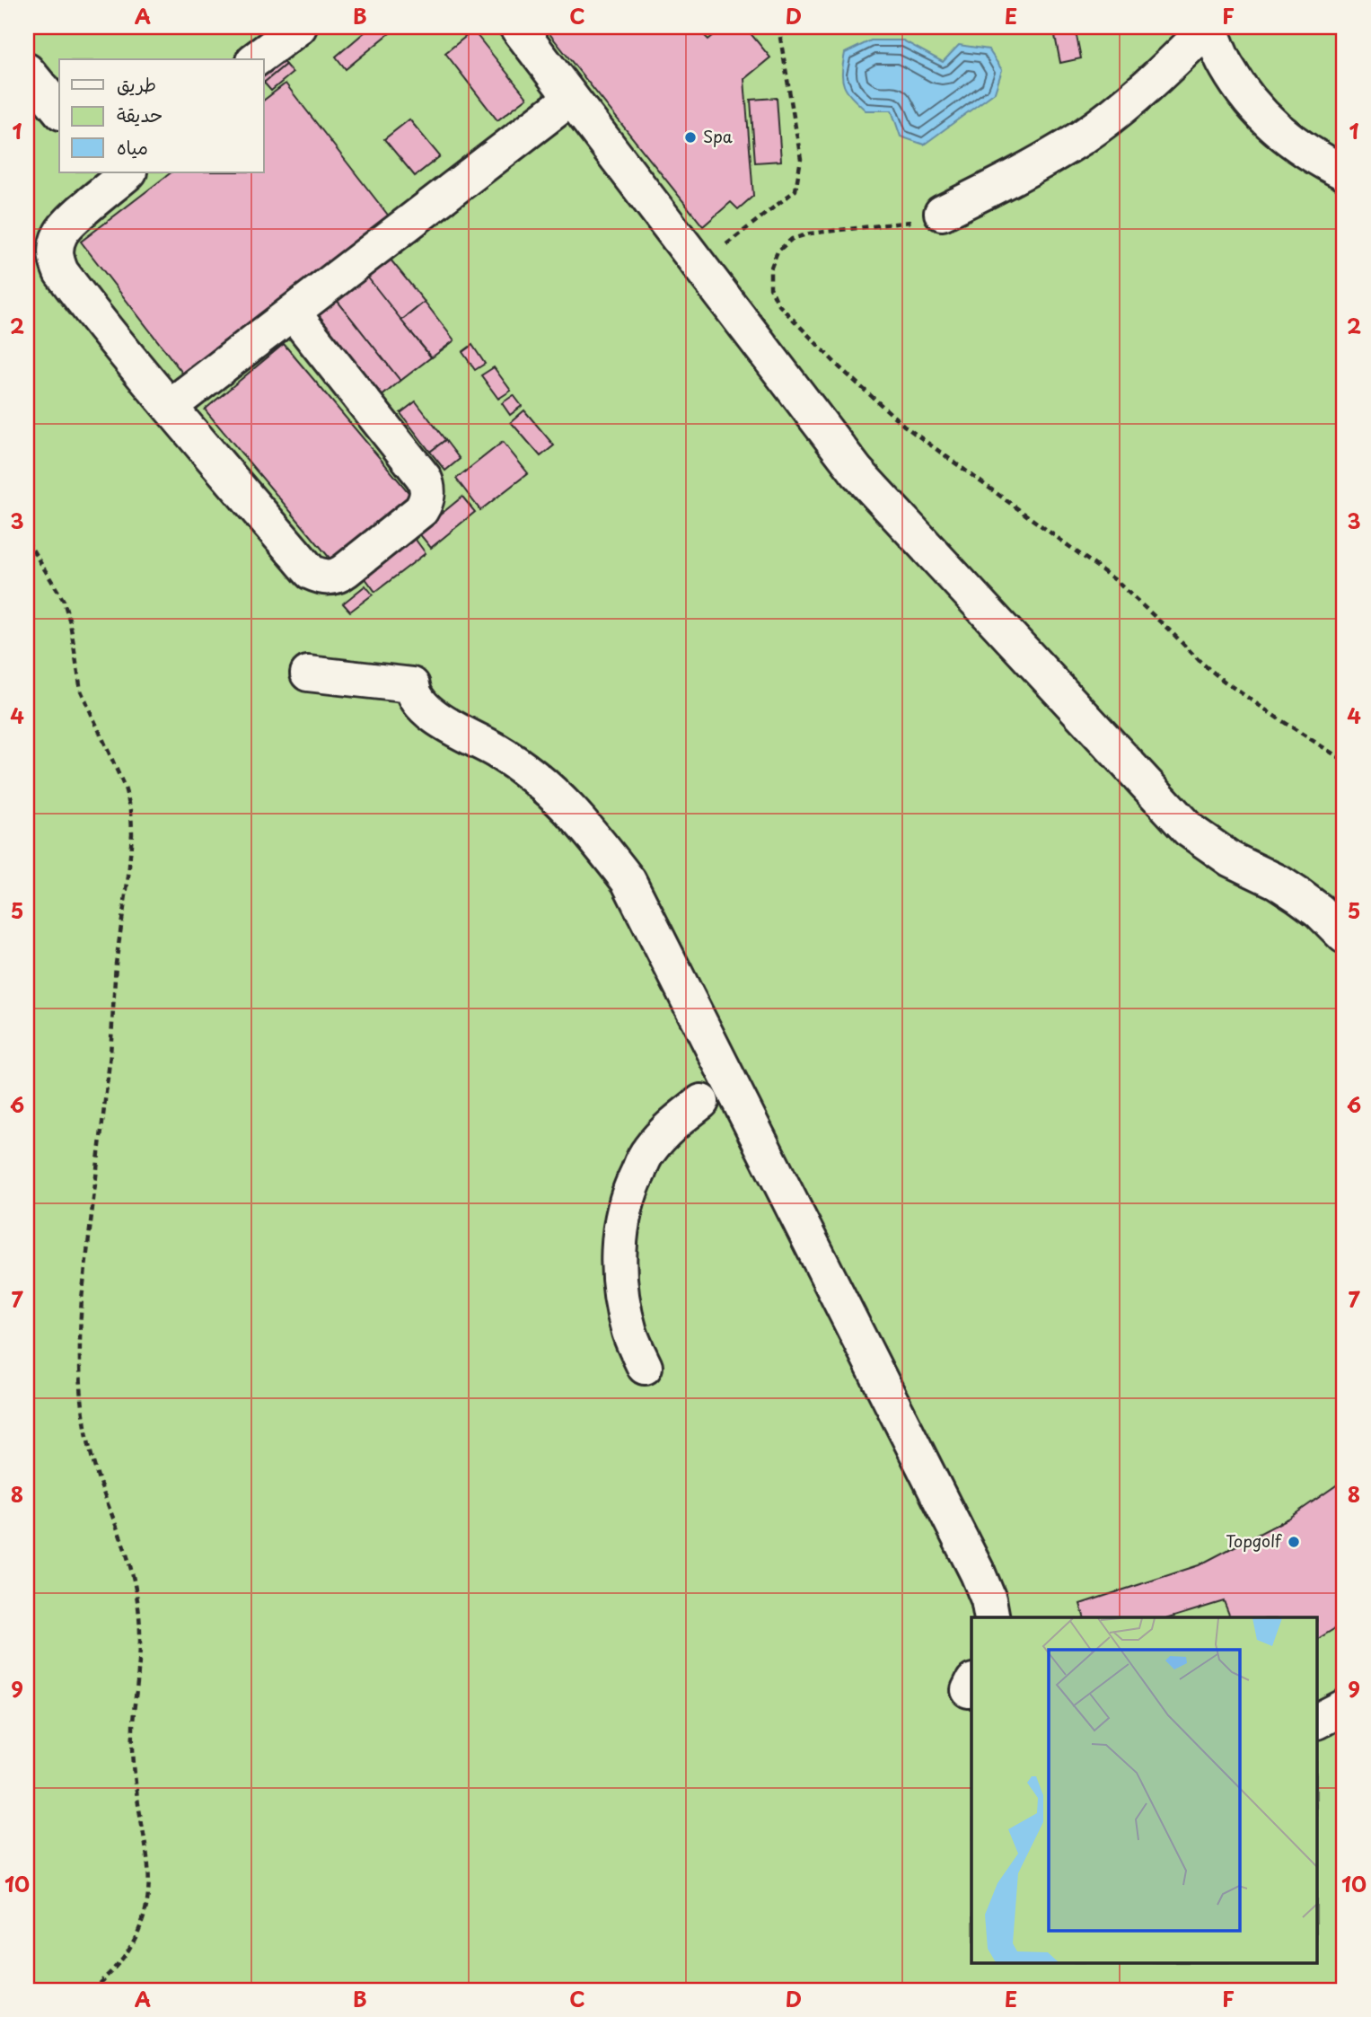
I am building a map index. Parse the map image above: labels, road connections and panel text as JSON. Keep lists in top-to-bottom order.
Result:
{
  "places": ["Spa", "Topgolf"],
  "legend": ["طريق", "حديقة", "مياه"],
  "grid": {
    "columns": [
      "A",
      "B",
      "C",
      "D",
      "E",
      "F"
    ],
    "rows": [
      "1",
      "2",
      "3",
      "4",
      "5",
      "6",
      "7",
      "8",
      "9",
      "10"
    ]
  }
}
